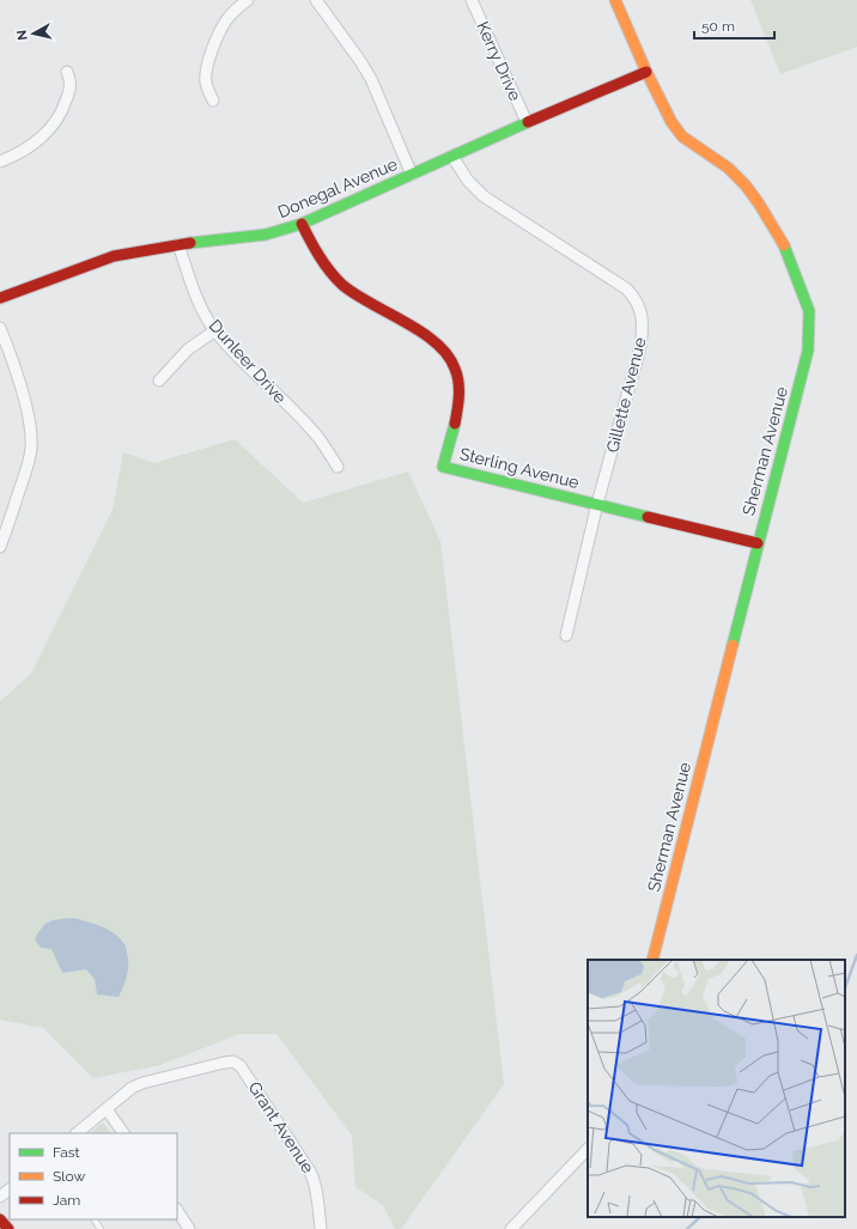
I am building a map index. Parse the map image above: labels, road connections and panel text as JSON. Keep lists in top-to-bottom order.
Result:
{
  "streets": {
    "street": [
      "Kerry Drive",
      "Donegal Avenue",
      "Dunleer Drive",
      "Gillette Avenue",
      "Sherman Avenue",
      "Sterling Avenue",
      "Grant Avenue"
    ]
  },
  "crossings": [
    ["Kerry Drive", "Donegal Avenue"],
    ["Donegal Avenue", "Dunleer Drive"],
    ["Donegal Avenue", "Gillette Avenue"],
    ["Donegal Avenue", "Sherman Avenue"],
    ["Donegal Avenue", "Sterling Avenue"],
    ["Gillette Avenue", "Sterling Avenue"],
    ["Sherman Avenue", "Sterling Avenue"]
  ],
  "legend": ["Fast", "Slow", "Jam"],
  "scale_bar": "50 m",
  "north": "left"
}
